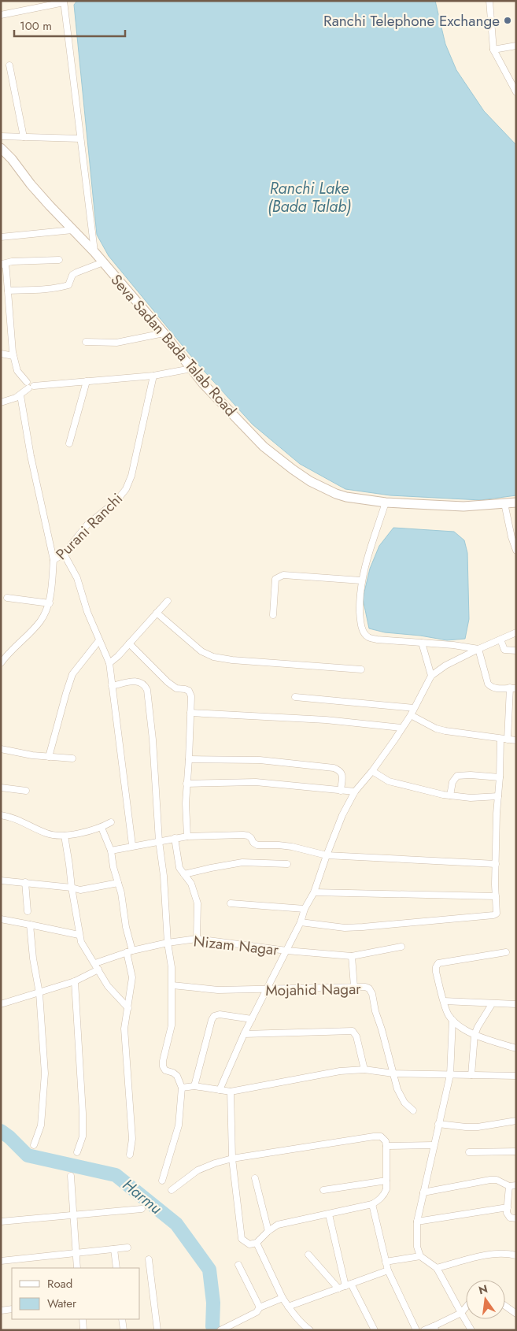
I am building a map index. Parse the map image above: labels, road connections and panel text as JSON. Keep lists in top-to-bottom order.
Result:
{
  "streets": {
    "street": [
      "Seva Sadan Bada Talab Road",
      "Purani Ranchi",
      "Nizam Nagar",
      "Mojahid Nagar"
    ]
  },
  "water": ["Ranchi Lake (Bada Talab)", "Harmu"],
  "places": ["Ranchi Telephone Exchange"],
  "legend": ["Road", "Water"],
  "scale_bar": "100 m",
  "north": "top"
}
